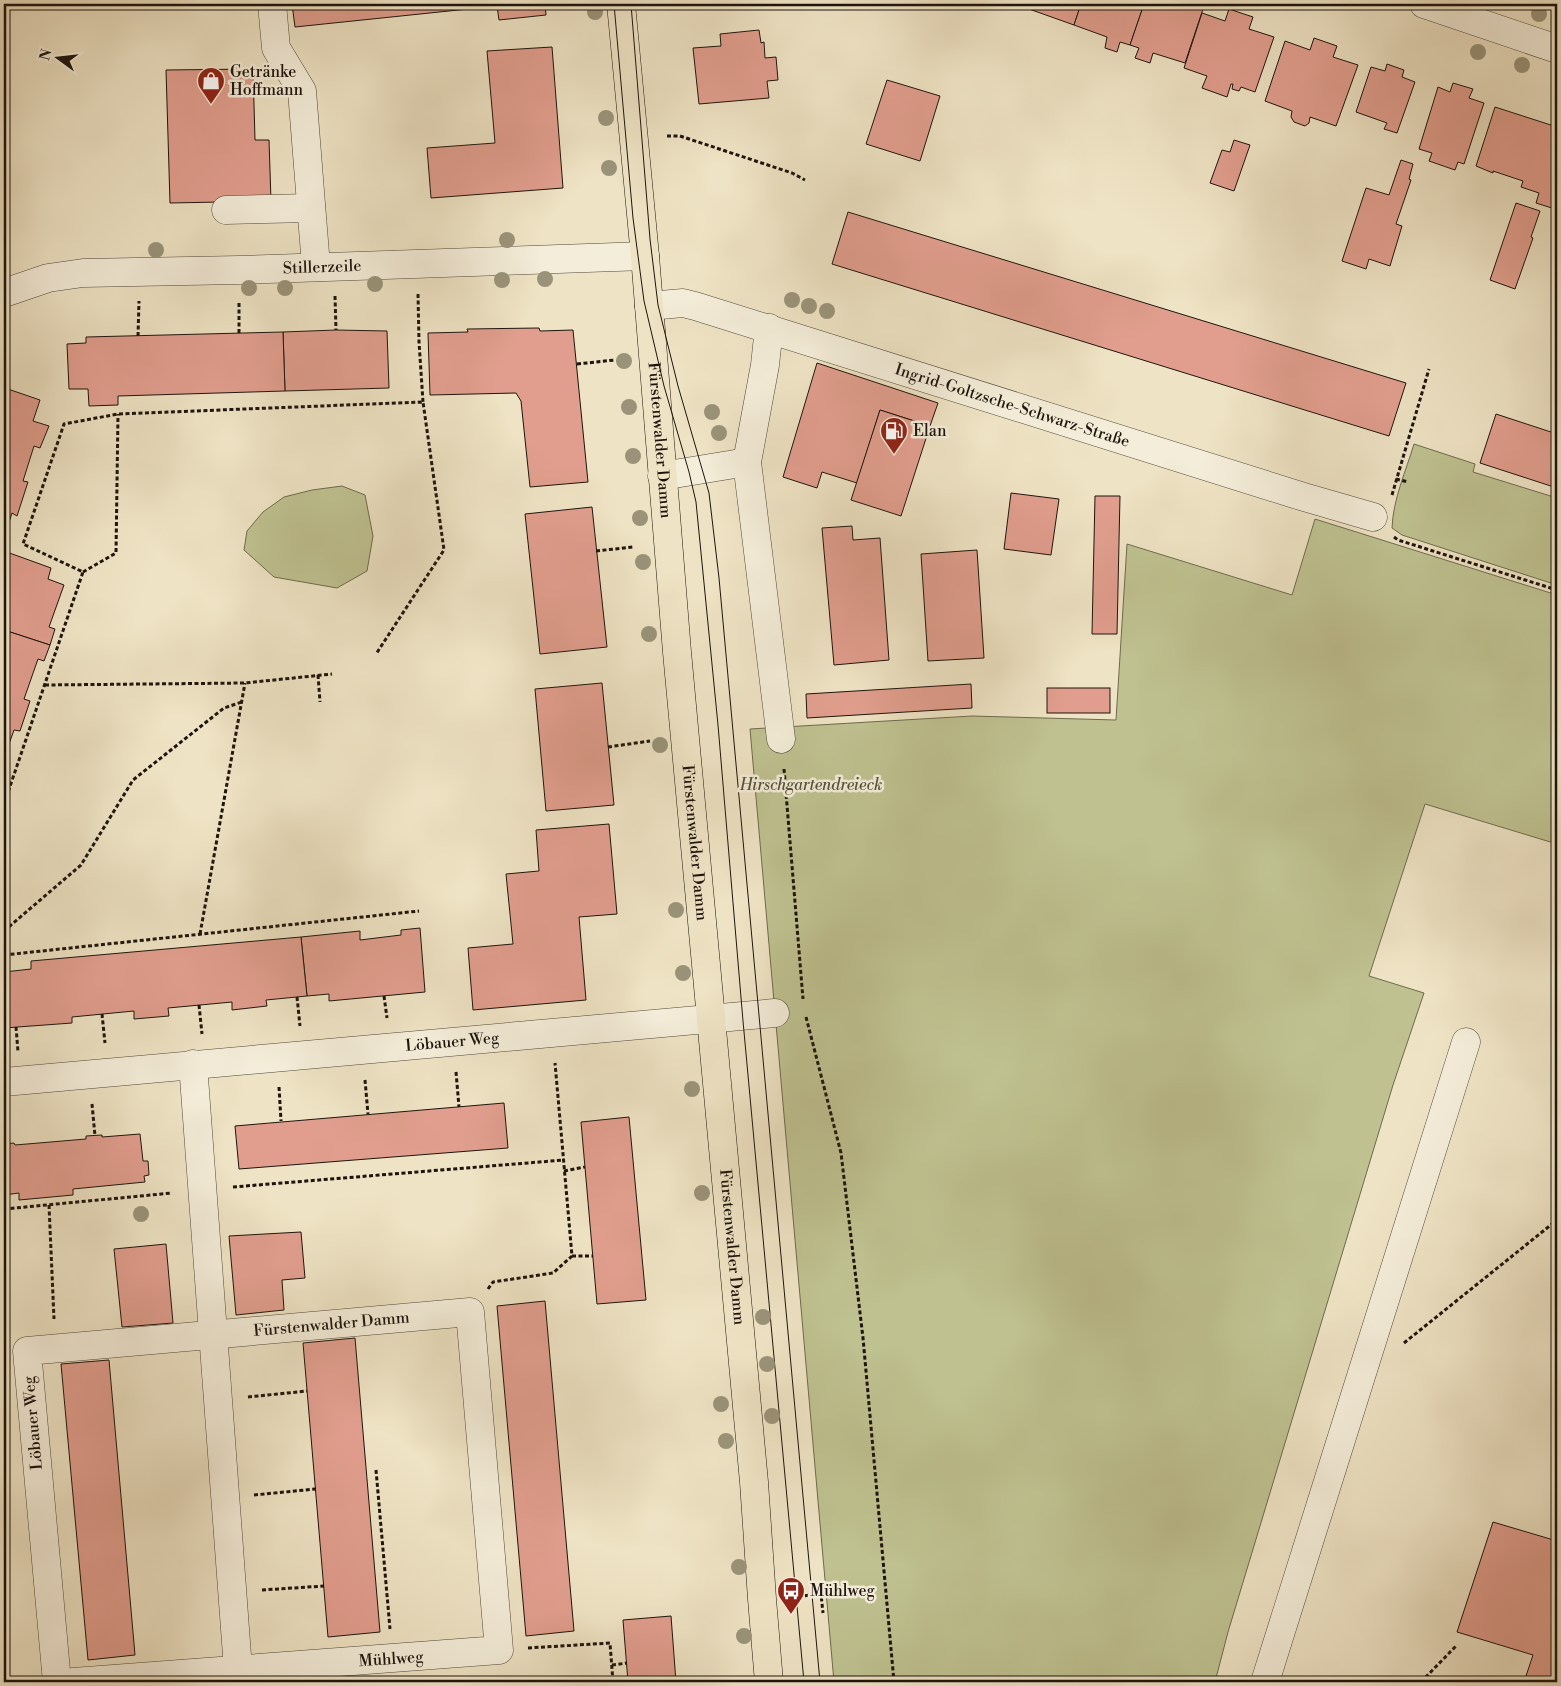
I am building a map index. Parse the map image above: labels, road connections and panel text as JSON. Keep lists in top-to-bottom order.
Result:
{
  "streets": {
    "main road": ["Fürstenwalder Damm"],
    "street": [
      "Stillerzeile",
      "Ingrid-Goltzsche-Schwarz-Straße",
      "Löbauer Weg",
      "Mühlweg"
    ]
  },
  "crossings": [
    ["Stillerzeile", "Fürstenwalder Damm"],
    ["Ingrid-Goltzsche-Schwarz-Straße", "Fürstenwalder Damm"],
    ["Fürstenwalder Damm", "Löbauer Weg"]
  ],
  "parks": ["Hirschgartendreieck"],
  "places": {
    "shop": ["Getränke Hoffmann"],
    "fuel station": ["Elan"],
    "bus stop": ["Mühlweg"]
  },
  "north": "left"
}
